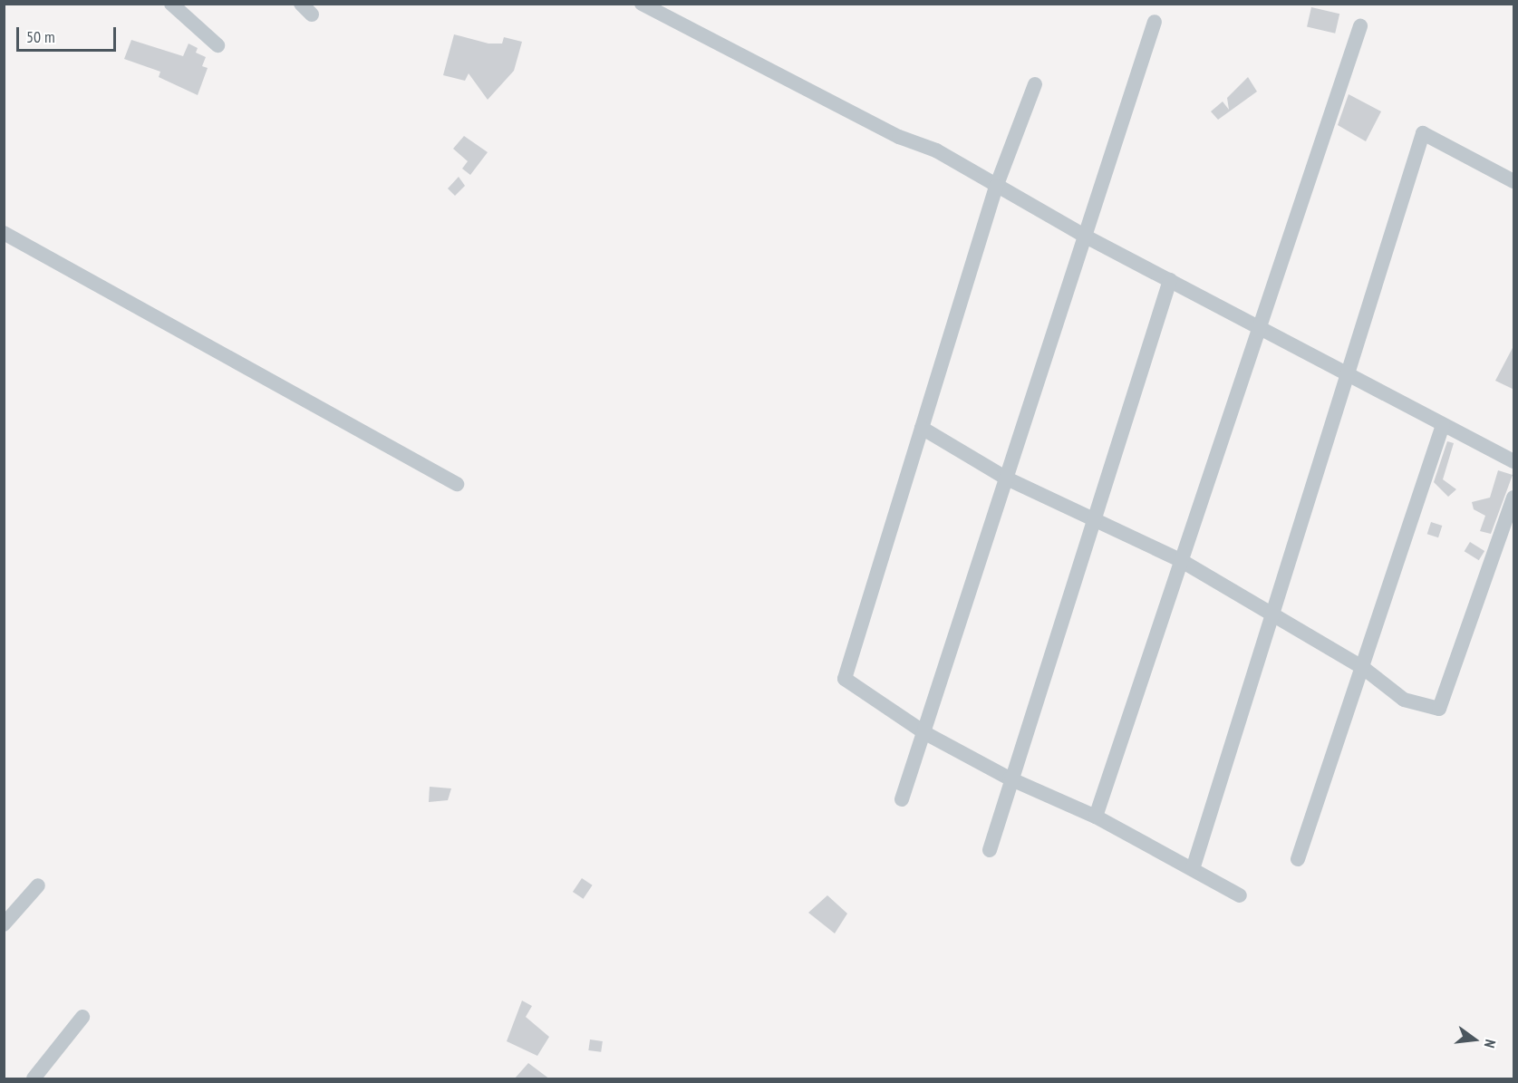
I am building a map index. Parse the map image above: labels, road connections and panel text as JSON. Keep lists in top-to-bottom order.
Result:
{
  "scale_bar": "50 m",
  "north": "right"
}
